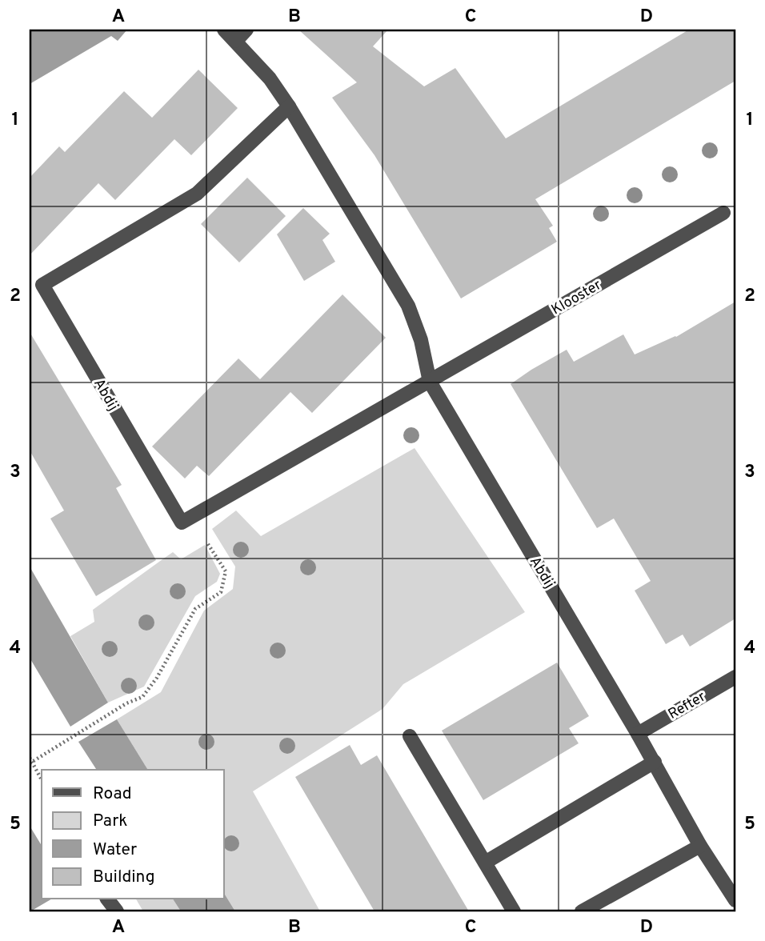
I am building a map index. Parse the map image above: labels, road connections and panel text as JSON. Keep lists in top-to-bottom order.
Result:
{
  "streets": {
    "street": ["Klooster", "Abdij", "Refter"]
  },
  "crossings": [
    ["Klooster", "Abdij"],
    ["Abdij", "Refter"]
  ],
  "legend": [
    "Road",
    "Park",
    "Water",
    "Building"
  ],
  "grid": {
    "columns": [
      "A",
      "B",
      "C",
      "D"
    ],
    "rows": [
      "1",
      "2",
      "3",
      "4",
      "5"
    ]
  }
}
